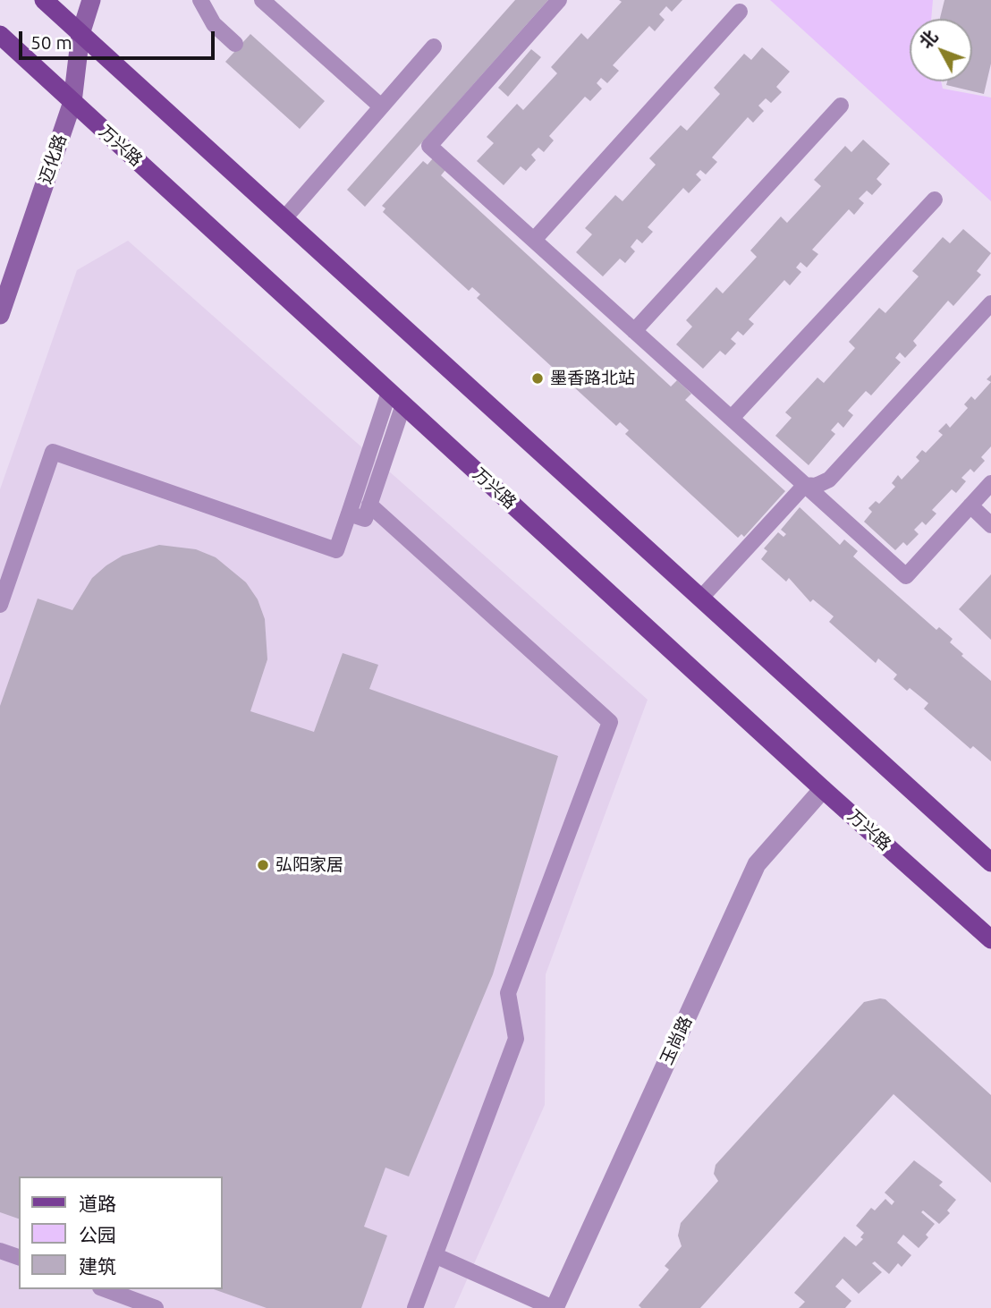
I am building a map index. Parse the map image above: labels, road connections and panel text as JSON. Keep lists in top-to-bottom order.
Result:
{
  "streets": {
    "main road": ["万兴路"],
    "street": ["迈化路", "玉尚路"]
  },
  "crossings": [
    ["万兴路", "迈化路"],
    ["万兴路", "玉尚路"]
  ],
  "places": ["墨香路北站", "弘阳家居"],
  "legend": ["道路", "公园", "建筑"],
  "scale_bar": "50 m",
  "north": "top left"
}
